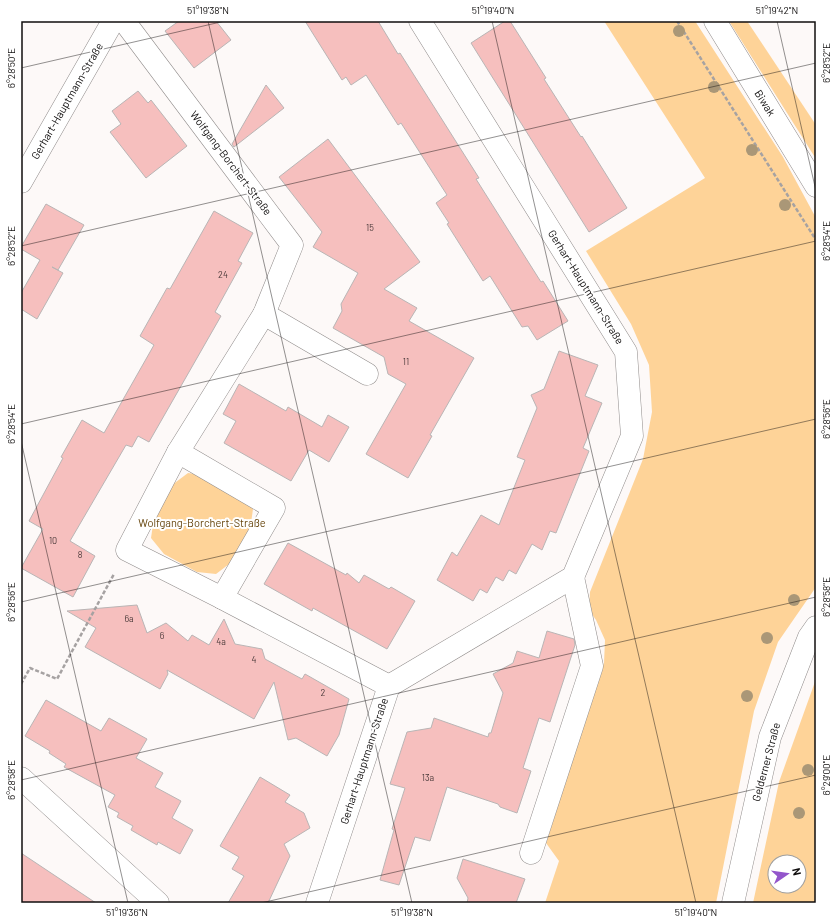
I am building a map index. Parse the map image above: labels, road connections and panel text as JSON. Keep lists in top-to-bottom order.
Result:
{
  "streets": {
    "street": [
      "Gerhart-Hauptmann-Straße",
      "Biwak",
      "Wolfgang-Borchert-Straße",
      "Gelderner Straße"
    ]
  },
  "parks": ["Wolfgang-Borchert-Straße"],
  "house_numbers": [
    "15",
    "24",
    "11",
    "10",
    "8",
    "6a",
    "6",
    "4a",
    "4",
    "2",
    "13a"
  ],
  "north": "right",
  "coordinates": [
    "51°19'38\"N",
    "51°19'40\"N",
    "51°19'42\"N",
    "6°28'52\"E",
    "6°28'50\"E",
    "6°28'54\"E",
    "6°28'56\"E",
    "6°28'58\"E",
    "6°29'00\"E",
    "51°19'36\"N"
  ]
}
